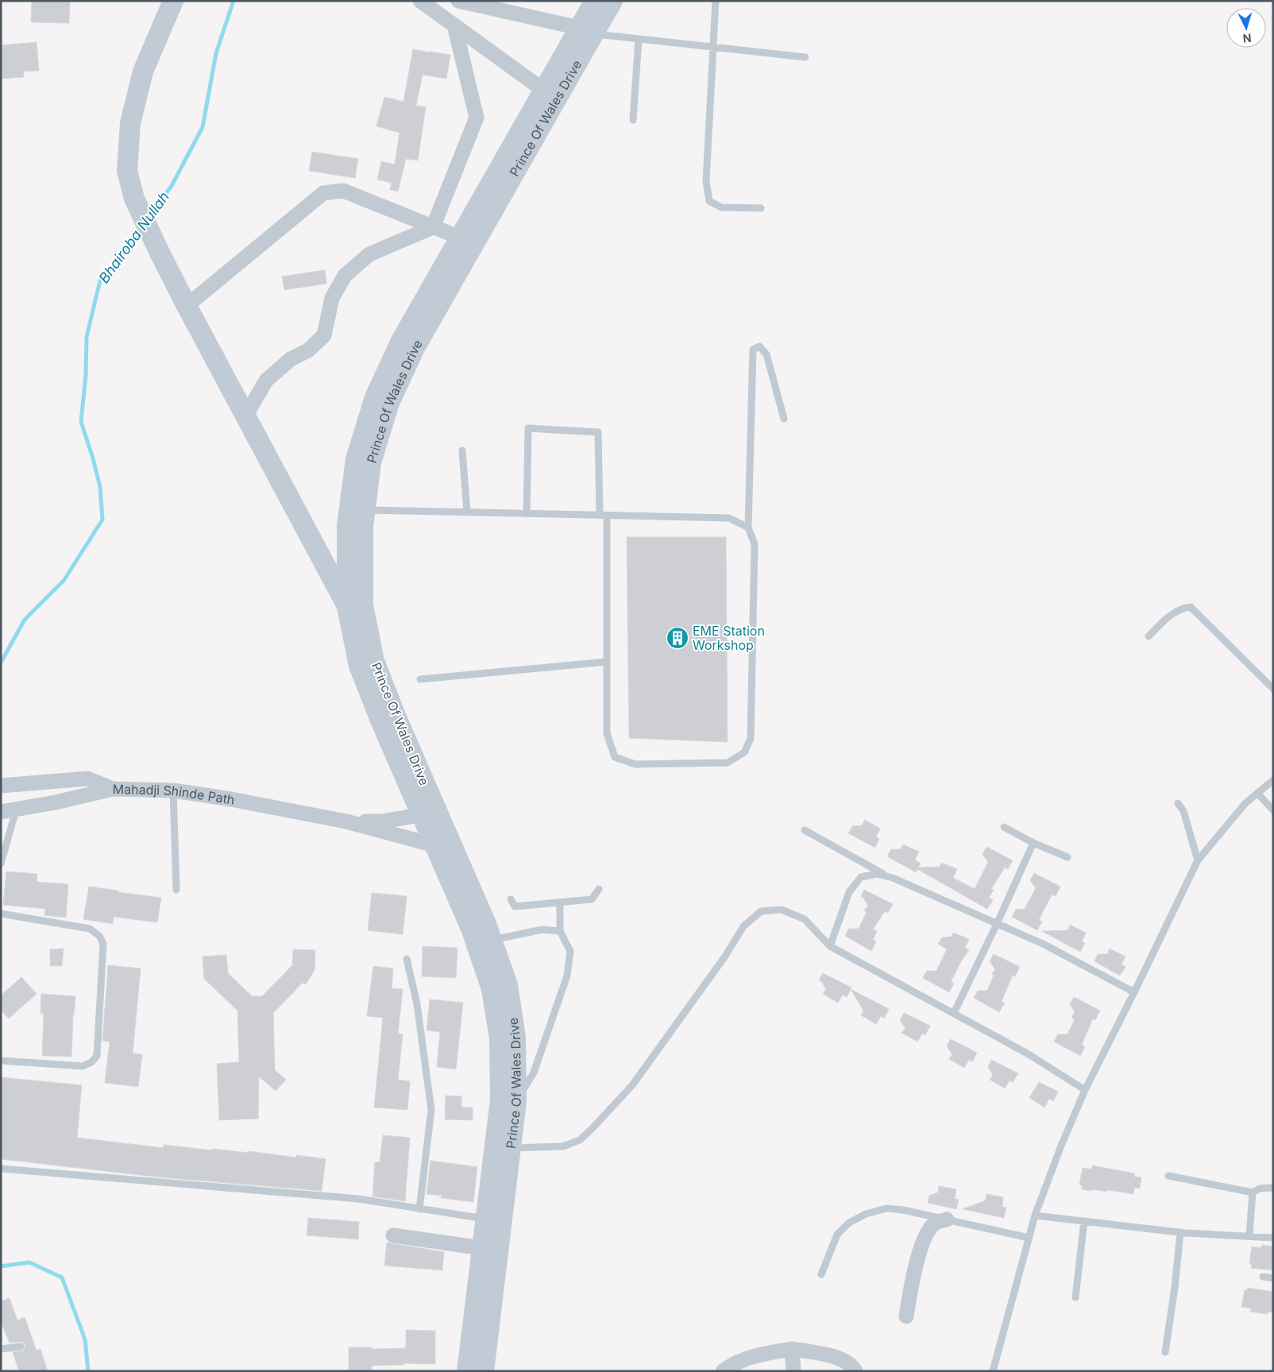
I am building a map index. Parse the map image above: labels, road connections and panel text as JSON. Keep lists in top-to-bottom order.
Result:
{
  "streets": {
    "street": ["Prince Of Wales Drive", "Mahadji Shinde Path"]
  },
  "crossings": [
    ["Prince Of Wales Drive", "Mahadji Shinde Path"]
  ],
  "water": ["Bhairoba Nullah"],
  "places": {
    "building": ["EME Station Workshop"]
  },
  "north": "bottom"
}
